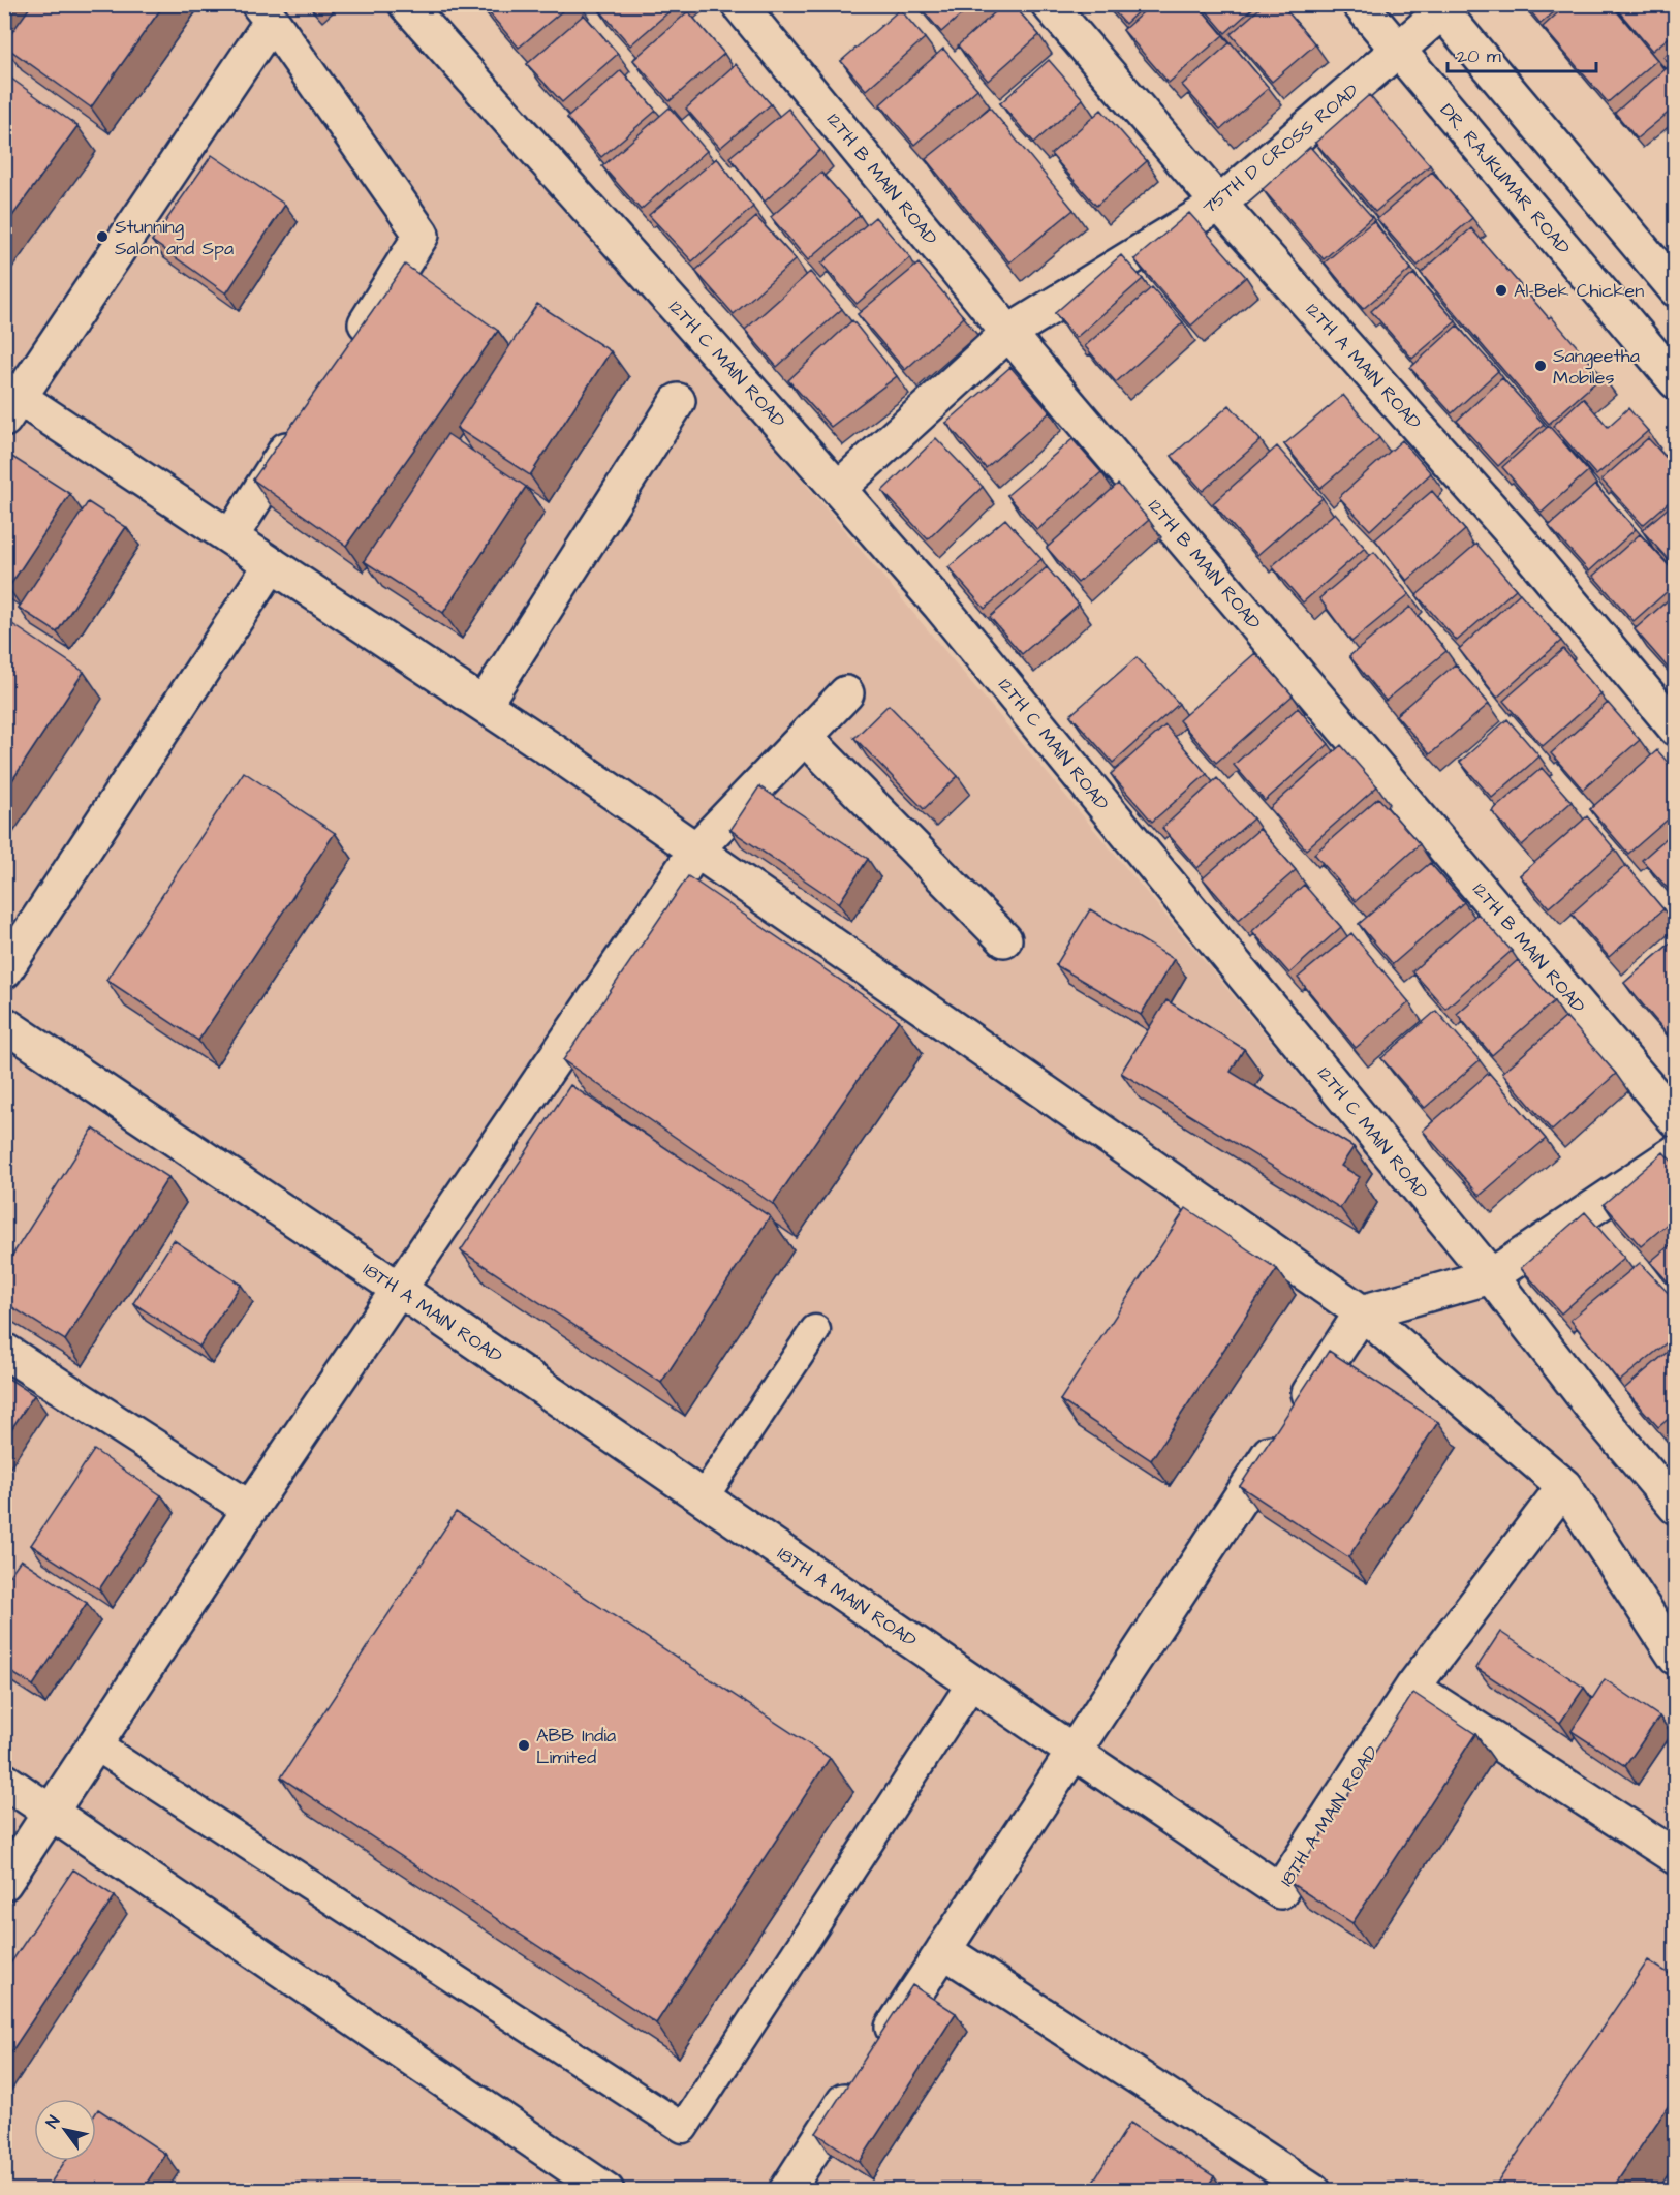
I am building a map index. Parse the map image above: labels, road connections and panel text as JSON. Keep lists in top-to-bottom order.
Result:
{
  "streets": {
    "street": [
      "75TH D CROSS ROAD",
      "12TH B MAIN ROAD",
      "DR. RAJKUMAR ROAD",
      "12TH C MAIN ROAD",
      "12TH A MAIN ROAD",
      "18TH A MAIN ROAD"
    ]
  },
  "crossings": [
    ["75TH D CROSS ROAD", "12TH B MAIN ROAD"],
    ["75TH D CROSS ROAD", "DR. RAJKUMAR ROAD"],
    ["75TH D CROSS ROAD", "12TH C MAIN ROAD"],
    ["75TH D CROSS ROAD", "12TH A MAIN ROAD"]
  ],
  "places": [
    "Stunning Salon and Spa",
    "Al-Bek Chicken",
    "Sangeetha Mobiles",
    "ABB India Limited"
  ],
  "scale_bar": "20 m",
  "north": "top left"
}
